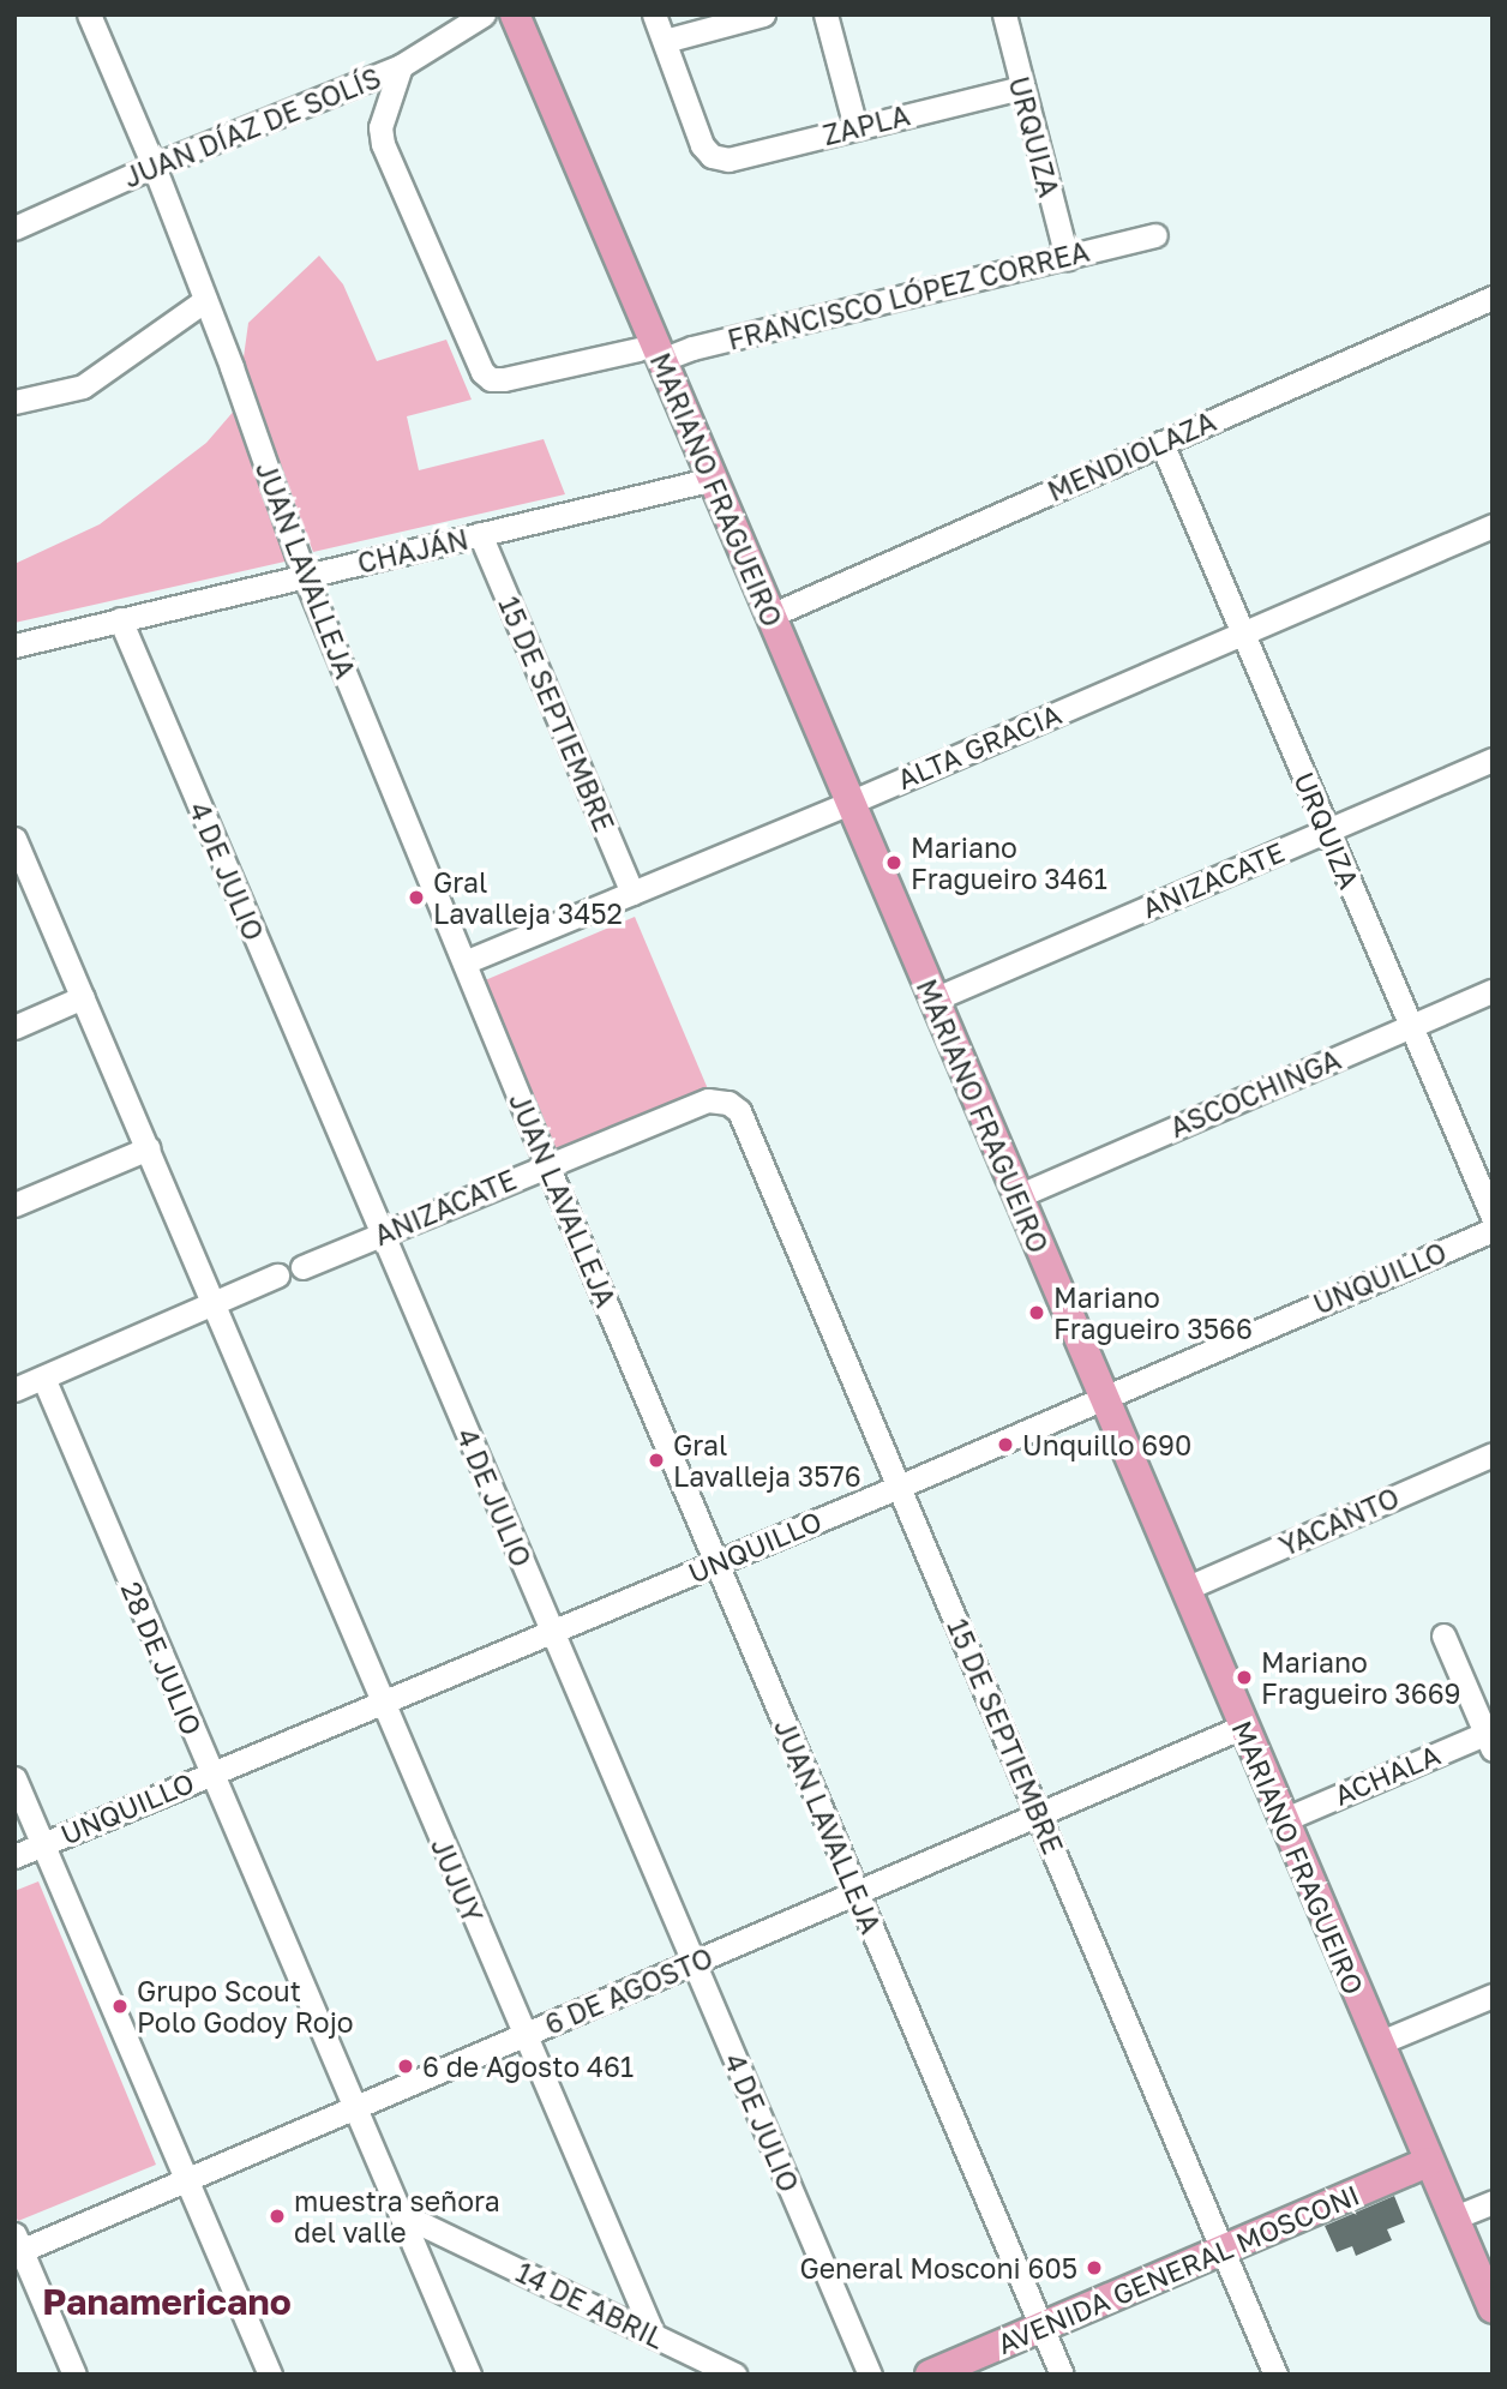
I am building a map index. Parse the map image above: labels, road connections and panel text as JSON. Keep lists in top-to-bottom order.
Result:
{
  "streets": {
    "main road": ["MARIANO FRAGUEIRO", "AVENIDA GENERAL MOSCONI"],
    "street": [
      "ZAPLA",
      "JUAN DÍAZ DE SOLÍS",
      "URQUIZA",
      "FRANCISCO LÓPEZ CORREA",
      "MENDIOLAZA",
      "CHAJÁN",
      "JUAN LAVALLEJA",
      "15 DE SEPTIEMBRE",
      "ALTA GRACIA",
      "4 DE JULIO",
      "ANIZACATE",
      "ASCOCHINGA",
      "UNQUILLO",
      "YACANTO",
      "28 DE JULIO",
      "ACHALA",
      "JUJUY",
      "6 DE AGOSTO",
      "14 DE ABRIL"
    ]
  },
  "crossings": [
    ["ZAPLA", "URQUIZA"],
    ["JUAN DÍAZ DE SOLÍS", "FRANCISCO LÓPEZ CORREA"],
    ["JUAN DÍAZ DE SOLÍS", "JUAN LAVALLEJA"],
    ["URQUIZA", "FRANCISCO LÓPEZ CORREA"],
    ["URQUIZA", "MENDIOLAZA"],
    ["URQUIZA", "ALTA GRACIA"],
    ["URQUIZA", "ANIZACATE"],
    ["URQUIZA", "ASCOCHINGA"],
    ["FRANCISCO LÓPEZ CORREA", "MARIANO FRAGUEIRO"],
    ["MENDIOLAZA", "MARIANO FRAGUEIRO"],
    ["MARIANO FRAGUEIRO", "CHAJÁN"],
    ["MARIANO FRAGUEIRO", "ALTA GRACIA"],
    ["MARIANO FRAGUEIRO", "ANIZACATE"],
    ["MARIANO FRAGUEIRO", "ASCOCHINGA"],
    ["MARIANO FRAGUEIRO", "UNQUILLO"],
    ["MARIANO FRAGUEIRO", "YACANTO"],
    ["MARIANO FRAGUEIRO", "ACHALA"],
    ["MARIANO FRAGUEIRO", "6 DE AGOSTO"],
    ["MARIANO FRAGUEIRO", "AVENIDA GENERAL MOSCONI"],
    ["CHAJÁN", "JUAN LAVALLEJA"],
    ["CHAJÁN", "15 DE SEPTIEMBRE"],
    ["CHAJÁN", "4 DE JULIO"],
    ["JUAN LAVALLEJA", "ALTA GRACIA"],
    ["JUAN LAVALLEJA", "ANIZACATE"],
    ["JUAN LAVALLEJA", "UNQUILLO"],
    ["JUAN LAVALLEJA", "6 DE AGOSTO"],
    ["JUAN LAVALLEJA", "AVENIDA GENERAL MOSCONI"],
    ["15 DE SEPTIEMBRE", "ALTA GRACIA"],
    ["15 DE SEPTIEMBRE", "ANIZACATE"],
    ["15 DE SEPTIEMBRE", "UNQUILLO"],
    ["15 DE SEPTIEMBRE", "6 DE AGOSTO"],
    ["15 DE SEPTIEMBRE", "AVENIDA GENERAL MOSCONI"],
    ["4 DE JULIO", "ANIZACATE"],
    ["4 DE JULIO", "UNQUILLO"],
    ["4 DE JULIO", "6 DE AGOSTO"],
    ["UNQUILLO", "28 DE JULIO"],
    ["UNQUILLO", "JUJUY"],
    ["28 DE JULIO", "6 DE AGOSTO"],
    ["28 DE JULIO", "14 DE ABRIL"],
    ["JUJUY", "6 DE AGOSTO"],
    ["JUJUY", "14 DE ABRIL"]
  ],
  "districts": ["Panamericano"],
  "places": [
    "Mariano Fragueiro 3461",
    "Gral Lavalleja 3452",
    "Mariano Fragueiro 3566",
    "Unquillo 690",
    "Gral Lavalleja 3576",
    "Mariano Fragueiro 3669",
    "Grupo Scout Polo Godoy Rojo",
    "6 de Agosto 461",
    "muestra señora del valle",
    "General Mosconi 605"
  ]
}
